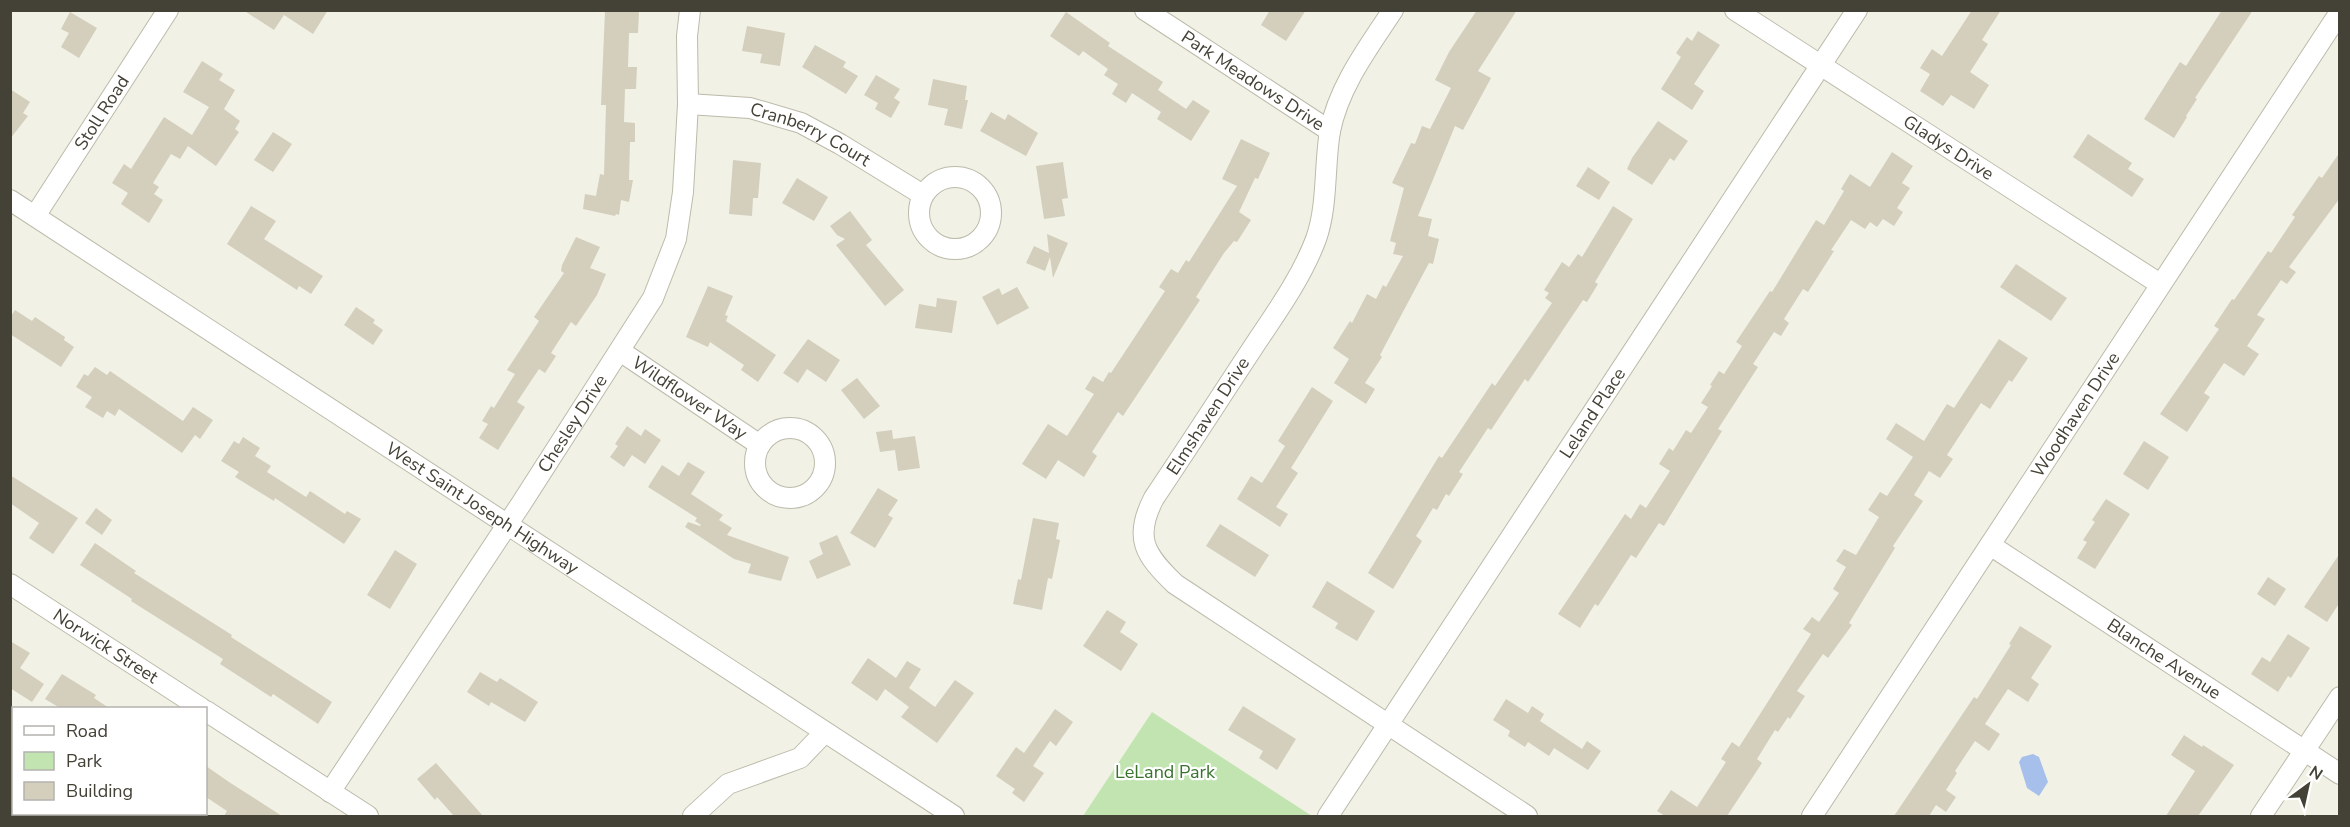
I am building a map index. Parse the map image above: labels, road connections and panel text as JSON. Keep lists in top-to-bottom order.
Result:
{
  "streets": {
    "street": [
      "Park Meadows Drive",
      "Stoll Road",
      "Cranberry Court",
      "Gladys Drive",
      "Wildflower Way",
      "Leland Place",
      "Woodhaven Drive",
      "Elmshaven Drive",
      "Chesley Drive",
      "West Saint Joseph Highway",
      "Norwick Street",
      "Blanche Avenue"
    ]
  },
  "crossings": [
    ["Park Meadows Drive", "Elmshaven Drive"],
    ["Stoll Road", "West Saint Joseph Highway"],
    ["Cranberry Court", "Chesley Drive"],
    ["Gladys Drive", "Leland Place"],
    ["Gladys Drive", "Woodhaven Drive"],
    ["Wildflower Way", "Chesley Drive"],
    ["Leland Place", "Elmshaven Drive"],
    ["Woodhaven Drive", "Blanche Avenue"],
    ["Chesley Drive", "West Saint Joseph Highway"]
  ],
  "parks": ["LeLand Park"],
  "legend": ["Road", "Park", "Building"],
  "north": "top right"
}
